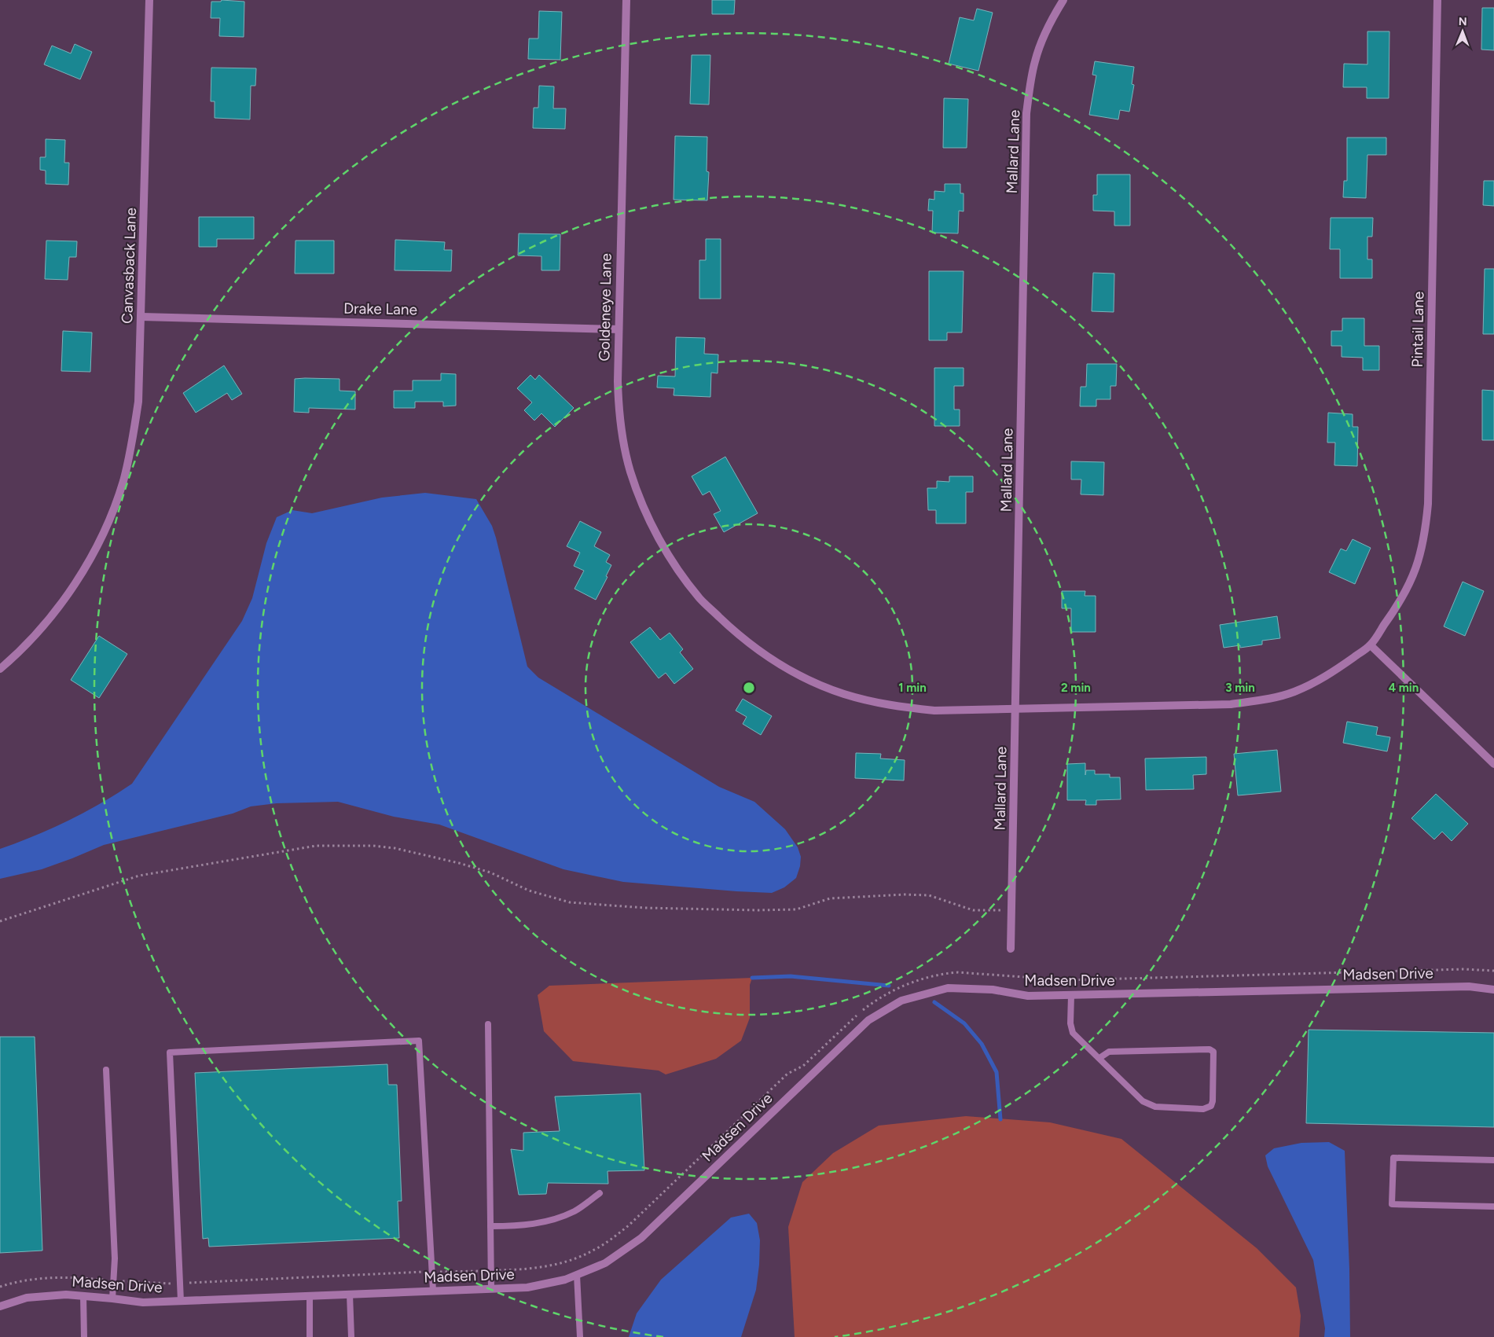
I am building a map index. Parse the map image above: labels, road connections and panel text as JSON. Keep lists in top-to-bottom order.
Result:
{
  "streets": {
    "street": [
      "Mallard Lane",
      "Canvasback Lane",
      "Goldeneye Lane",
      "Drake Lane",
      "Pintail Lane",
      "Madsen Drive"
    ]
  },
  "crossings": [
    ["Mallard Lane", "Goldeneye Lane"],
    ["Mallard Lane", "Pintail Lane"],
    ["Canvasback Lane", "Drake Lane"],
    ["Goldeneye Lane", "Drake Lane"],
    ["Goldeneye Lane", "Pintail Lane"]
  ],
  "north": "top",
  "rings": [
    "1 min",
    "2 min",
    "3 min",
    "4 min"
  ]
}
